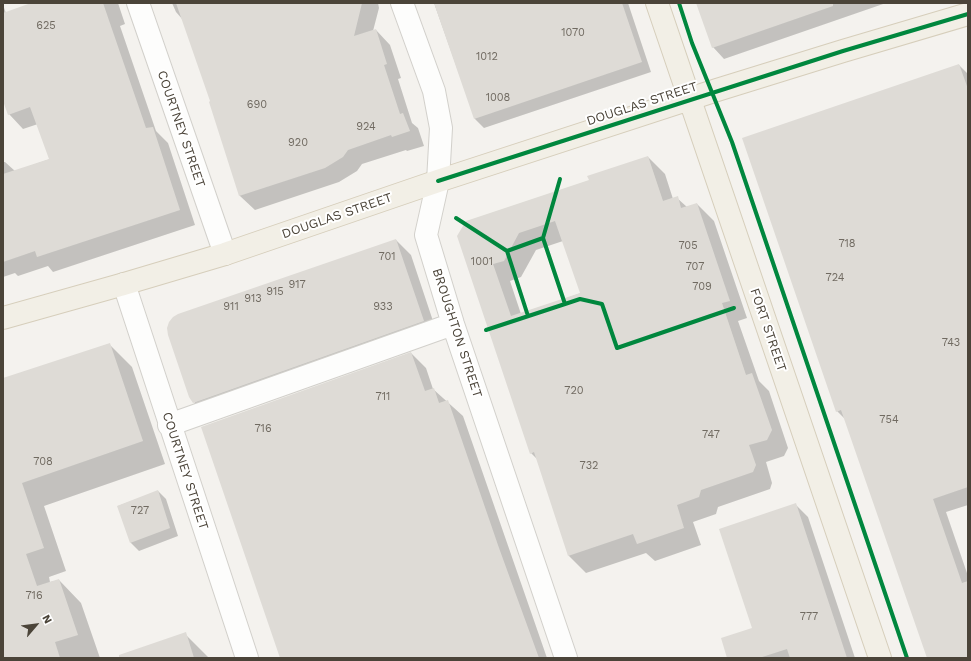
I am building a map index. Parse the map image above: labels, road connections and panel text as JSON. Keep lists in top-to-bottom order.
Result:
{
  "streets": {
    "main road": ["DOUGLAS STREET", "FORT STREET"],
    "street": ["COURTNEY STREET", "BROUGHTON STREET"]
  },
  "crossings": [
    ["DOUGLAS STREET", "COURTNEY STREET"],
    ["DOUGLAS STREET", "FORT STREET"],
    ["DOUGLAS STREET", "BROUGHTON STREET"]
  ],
  "house_numbers": [
    "625",
    "1070",
    "1012",
    "1008",
    "690",
    "924",
    "920",
    "718",
    "705",
    "701",
    "1001",
    "707",
    "724",
    "917",
    "709",
    "915",
    "913",
    "911",
    "933",
    "743",
    "720",
    "711",
    "754",
    "716",
    "747",
    "708",
    "732",
    "727",
    "716",
    "777"
  ],
  "north": "top right"
}
